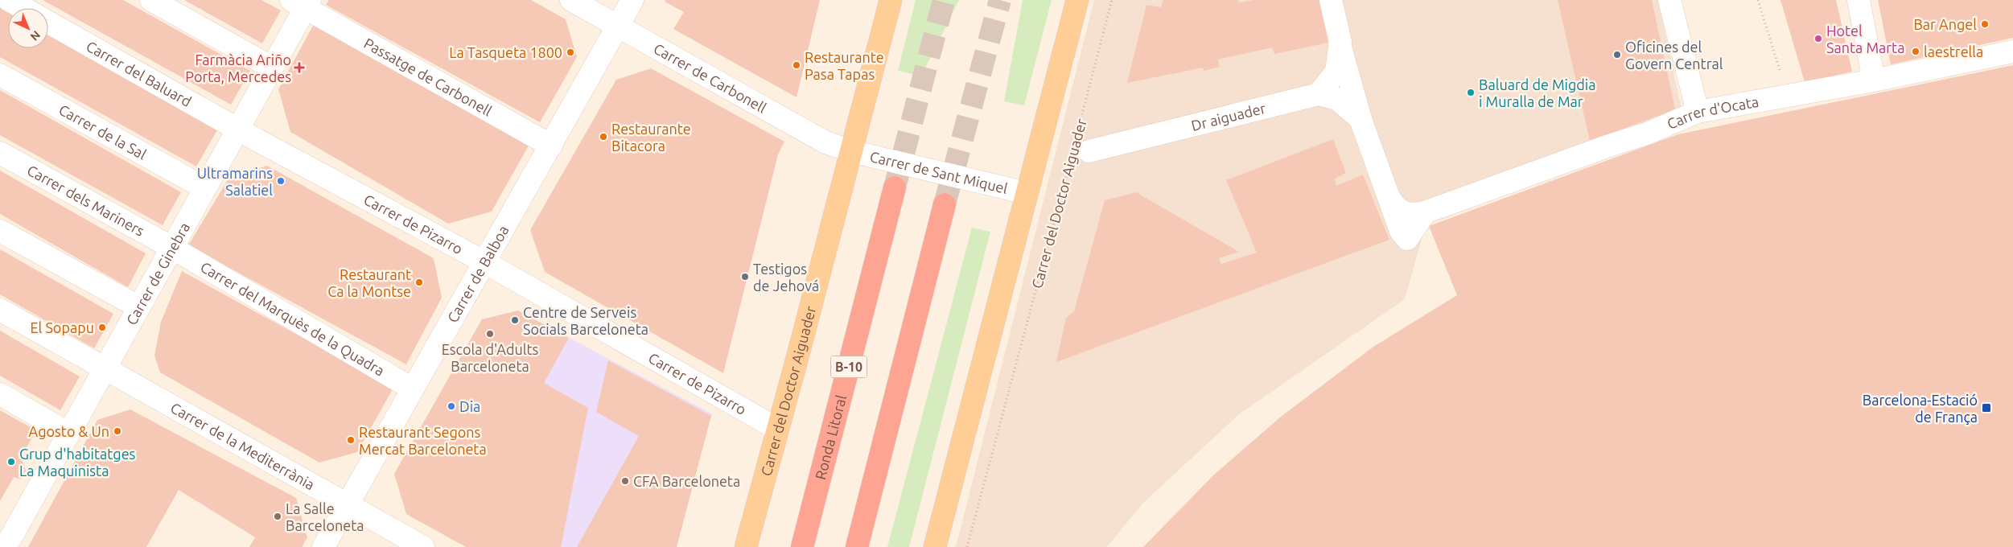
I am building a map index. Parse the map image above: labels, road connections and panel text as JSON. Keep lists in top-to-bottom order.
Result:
{
  "streets": {
    "highway": ["B-10", "Ronda Litoral"],
    "main road": ["Carrer del Doctor Aiguader"],
    "street": [
      "Carrer del Baluard",
      "Passatge de Carbonell",
      "Carrer de Carbonell",
      "Carrer d'Ocata",
      "Dr aiguader",
      "Carrer de la Sal",
      "Carrer de Sant Miquel",
      "Carrer dels Mariners",
      "Carrer de Pizarro",
      "Carrer de Ginebra",
      "Carrer de Balboa",
      "Carrer del Marquès de la Quadra",
      "Carrer de la Mediterrània"
    ]
  },
  "crossings": [
    ["Carrer del Baluard", "Carrer de Pizarro"],
    ["Carrer del Baluard", "Carrer de Ginebra"],
    ["Passatge de Carbonell", "Carrer de Ginebra"],
    ["Passatge de Carbonell", "Carrer de Balboa"],
    ["Carrer de Carbonell", "Carrer de Sant Miquel"],
    ["Carrer de Carbonell", "Carrer del Doctor Aiguader"],
    ["Carrer de Carbonell", "Carrer de Balboa"],
    ["Carrer de la Sal", "Carrer de Ginebra"],
    ["Carrer de Sant Miquel", "Carrer del Doctor Aiguader"],
    ["Carrer dels Mariners", "Carrer de Ginebra"],
    ["Carrer dels Mariners", "Carrer del Marquès de la Quadra"],
    ["Carrer del Doctor Aiguader", "Carrer de Pizarro"],
    ["Carrer de Pizarro", "Carrer de Ginebra"],
    ["Carrer de Pizarro", "Carrer de Balboa"],
    ["Carrer de Ginebra", "Carrer del Marquès de la Quadra"],
    ["Carrer de Ginebra", "Carrer de la Mediterrània"],
    ["Carrer de Balboa", "Carrer del Marquès de la Quadra"],
    ["Carrer de Balboa", "Carrer de la Mediterrània"]
  ],
  "places": {
    "other": [
      "Bar Angel",
      "Hotel Santa Marta",
      "laestrella",
      "La Tasqueta 1800",
      "Oficines del Govern Central",
      "Restaurante Pasa Tapas",
      "Baluard de Migdia i Muralla de Mar",
      "Restaurante Bitacora",
      "Ultramarins Salatiel",
      "Testigos de Jehová",
      "Restaurant Ca la Montse",
      "Centre de Serveis Socials Barceloneta",
      "El Sopapu",
      "Escola d'Adults Barceloneta",
      "Dia",
      "Agosto & Un",
      "Restaurant Segons Mercat Barceloneta",
      "Grup d'habitatges La Maquinista",
      "CFA Barceloneta",
      "La Salle Barceloneta"
    ],
    "health": ["Farmàcia Ariño Porta, Mercedes"],
    "transit": ["Barcelona-Estació de França"]
  },
  "north": "bottom right"
}
